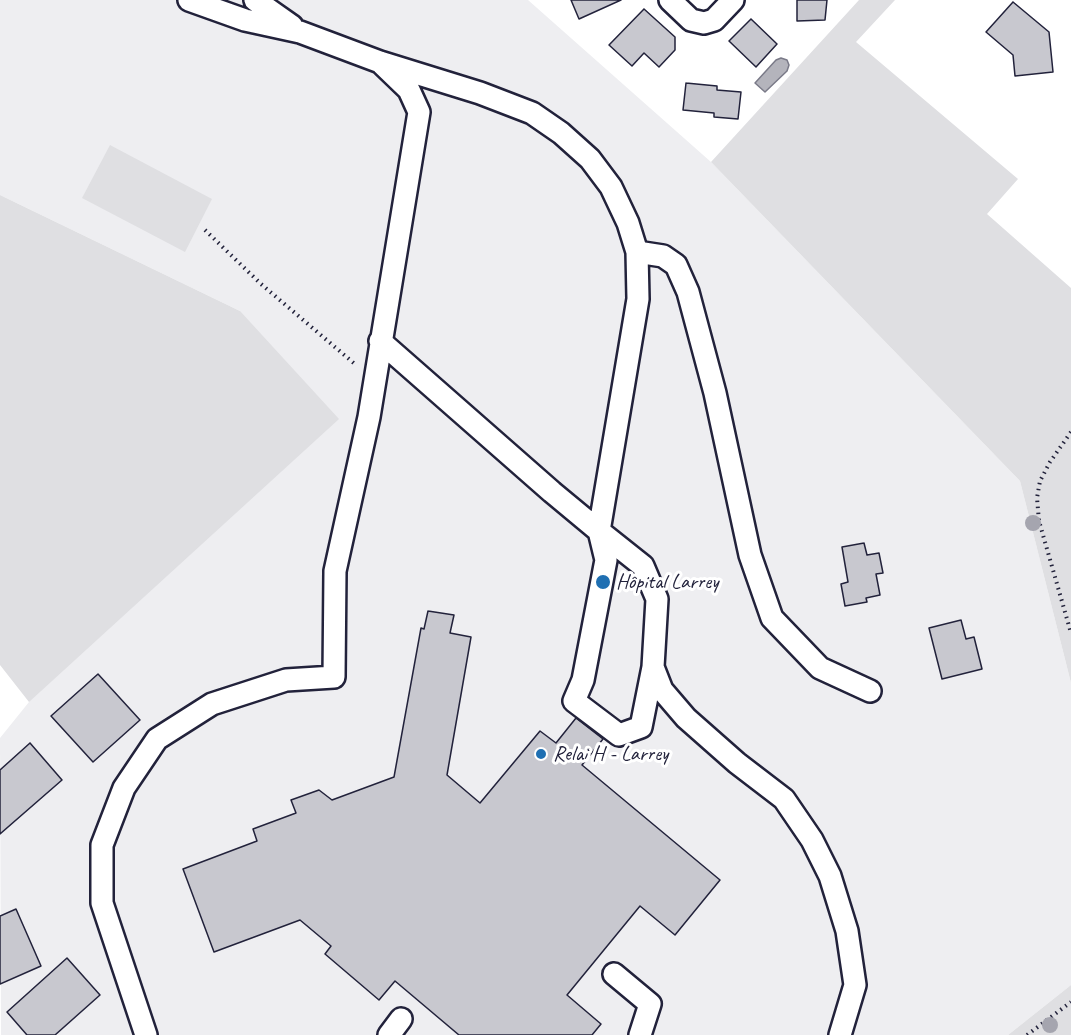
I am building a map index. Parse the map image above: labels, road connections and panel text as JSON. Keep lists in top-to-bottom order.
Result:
{
  "places": ["Hôpital Larrey", "Relai H - Larrey"]
}
